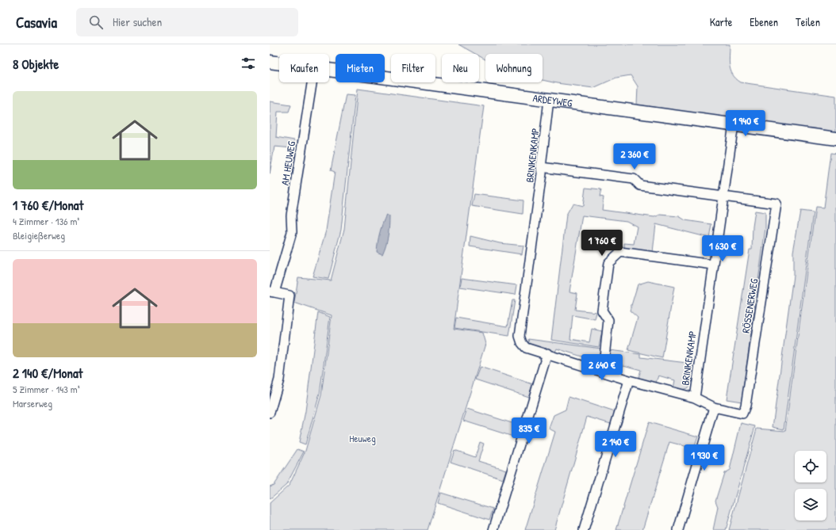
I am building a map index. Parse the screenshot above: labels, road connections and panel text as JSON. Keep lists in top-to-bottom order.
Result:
{
  "streets": {
    "main road": ["ARDEYWEG"],
    "street": ["BRINKENKAMP", "AM HEUWEG", "RÖSSENERWEG"]
  },
  "crossings": [
    ["ARDEYWEG", "BRINKENKAMP"],
    ["BRINKENKAMP", "RÖSSENERWEG"]
  ],
  "parks": ["Heuweg"],
  "page": {
    "header": "Casavia",
    "search": "Hier suchen",
    "nav": ["Karte", "Ebenen", "Teilen"],
    "heading": "8 Objekte",
    "chip": [
      "Kaufen",
      "Mieten",
      "Filter",
      "Neu",
      "Wohnung"
    ],
    "list": [
      {
        "name": "1 760 €/Monat",
        "note": "4 Zimmer · 136 m² · Bleigießerweg"
      },
      {
        "name": "2 140 €/Monat",
        "note": "5 Zimmer · 143 m² · Marserweg"
      }
    ],
    "price": [
      "1 940 €",
      "2 360 €",
      "1 760 €",
      "1 630 €",
      "2 640 €",
      "835 €",
      "2 140 €",
      "1 930 €"
    ]
  }
}
